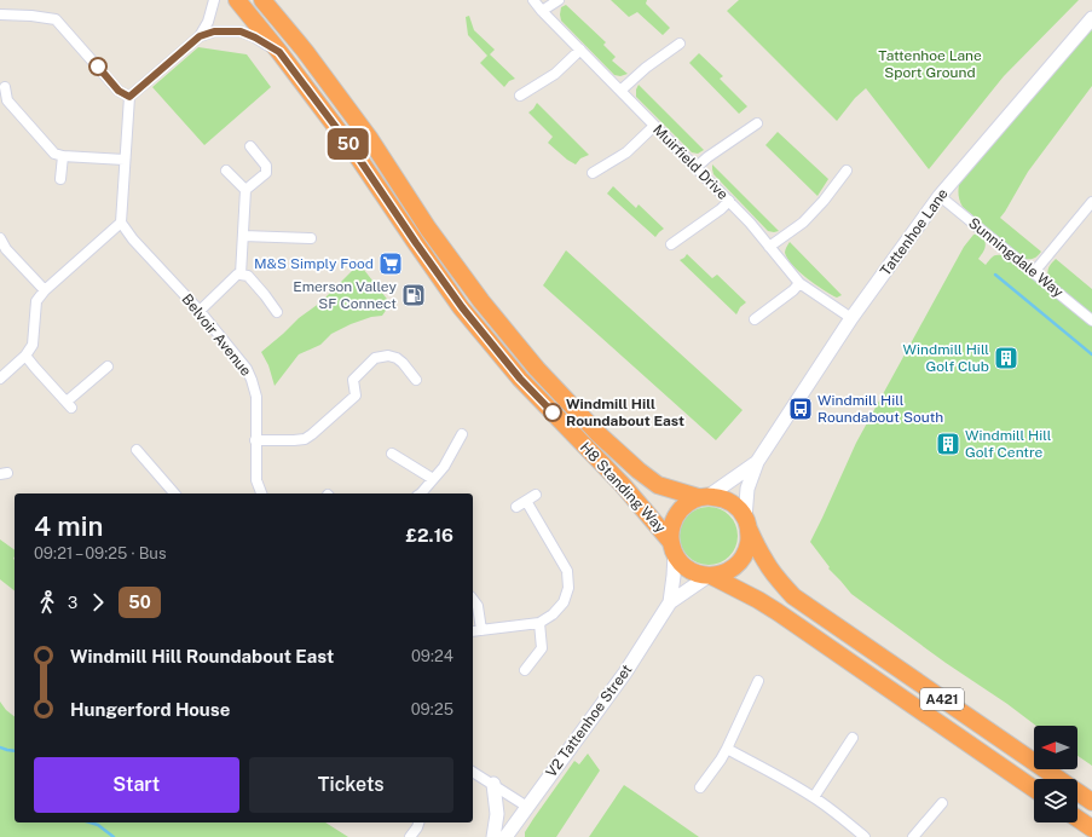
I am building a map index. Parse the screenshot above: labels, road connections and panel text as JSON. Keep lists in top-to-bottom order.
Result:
{
  "streets": {
    "highway": ["H8 Standing Way", "A421"],
    "street": [
      "Muirfield Drive",
      "Tattenhoe Lane",
      "Sunningdale Way",
      "Belvoir Avenue",
      "V2 Tattenhoe Street"
    ]
  },
  "crossings": [
    ["Muirfield Drive", "Tattenhoe Lane"],
    ["Tattenhoe Lane", "Sunningdale Way"],
    ["Tattenhoe Lane", "H8 Standing Way"],
    ["Tattenhoe Lane", "A421"],
    ["Tattenhoe Lane", "V2 Tattenhoe Street"],
    ["H8 Standing Way", "A421"],
    ["H8 Standing Way", "V2 Tattenhoe Street"],
    ["A421", "V2 Tattenhoe Street"]
  ],
  "parks": ["Tattenhoe Lane Sport Ground"],
  "places": {
    "supermarket": ["M&S Simply Food"],
    "fuel station": ["Emerson Valley SF Connect"],
    "building": ["Windmill Hill Golf Club", "Windmill Hill Golf Centre"],
    "bus stop": ["Windmill Hill Roundabout South"],
    "other": ["Windmill Hill Roundabout East"]
  },
  "lines": ["bus line 50"],
  "north": "left",
  "page": {
    "on_map": "50",
    "heading": ["4 min", "09:21 – 09:25 · Bus", "£2.16"],
    "legs": ["3", "50"],
    "list": [
      {
        "name": "Windmill Hill Roundabout East",
        "value": "09:24"
      },
      {
        "name": "Hungerford House",
        "value": "09:25"
      }
    ],
    "buttons": ["Start", "Tickets"]
  }
}
